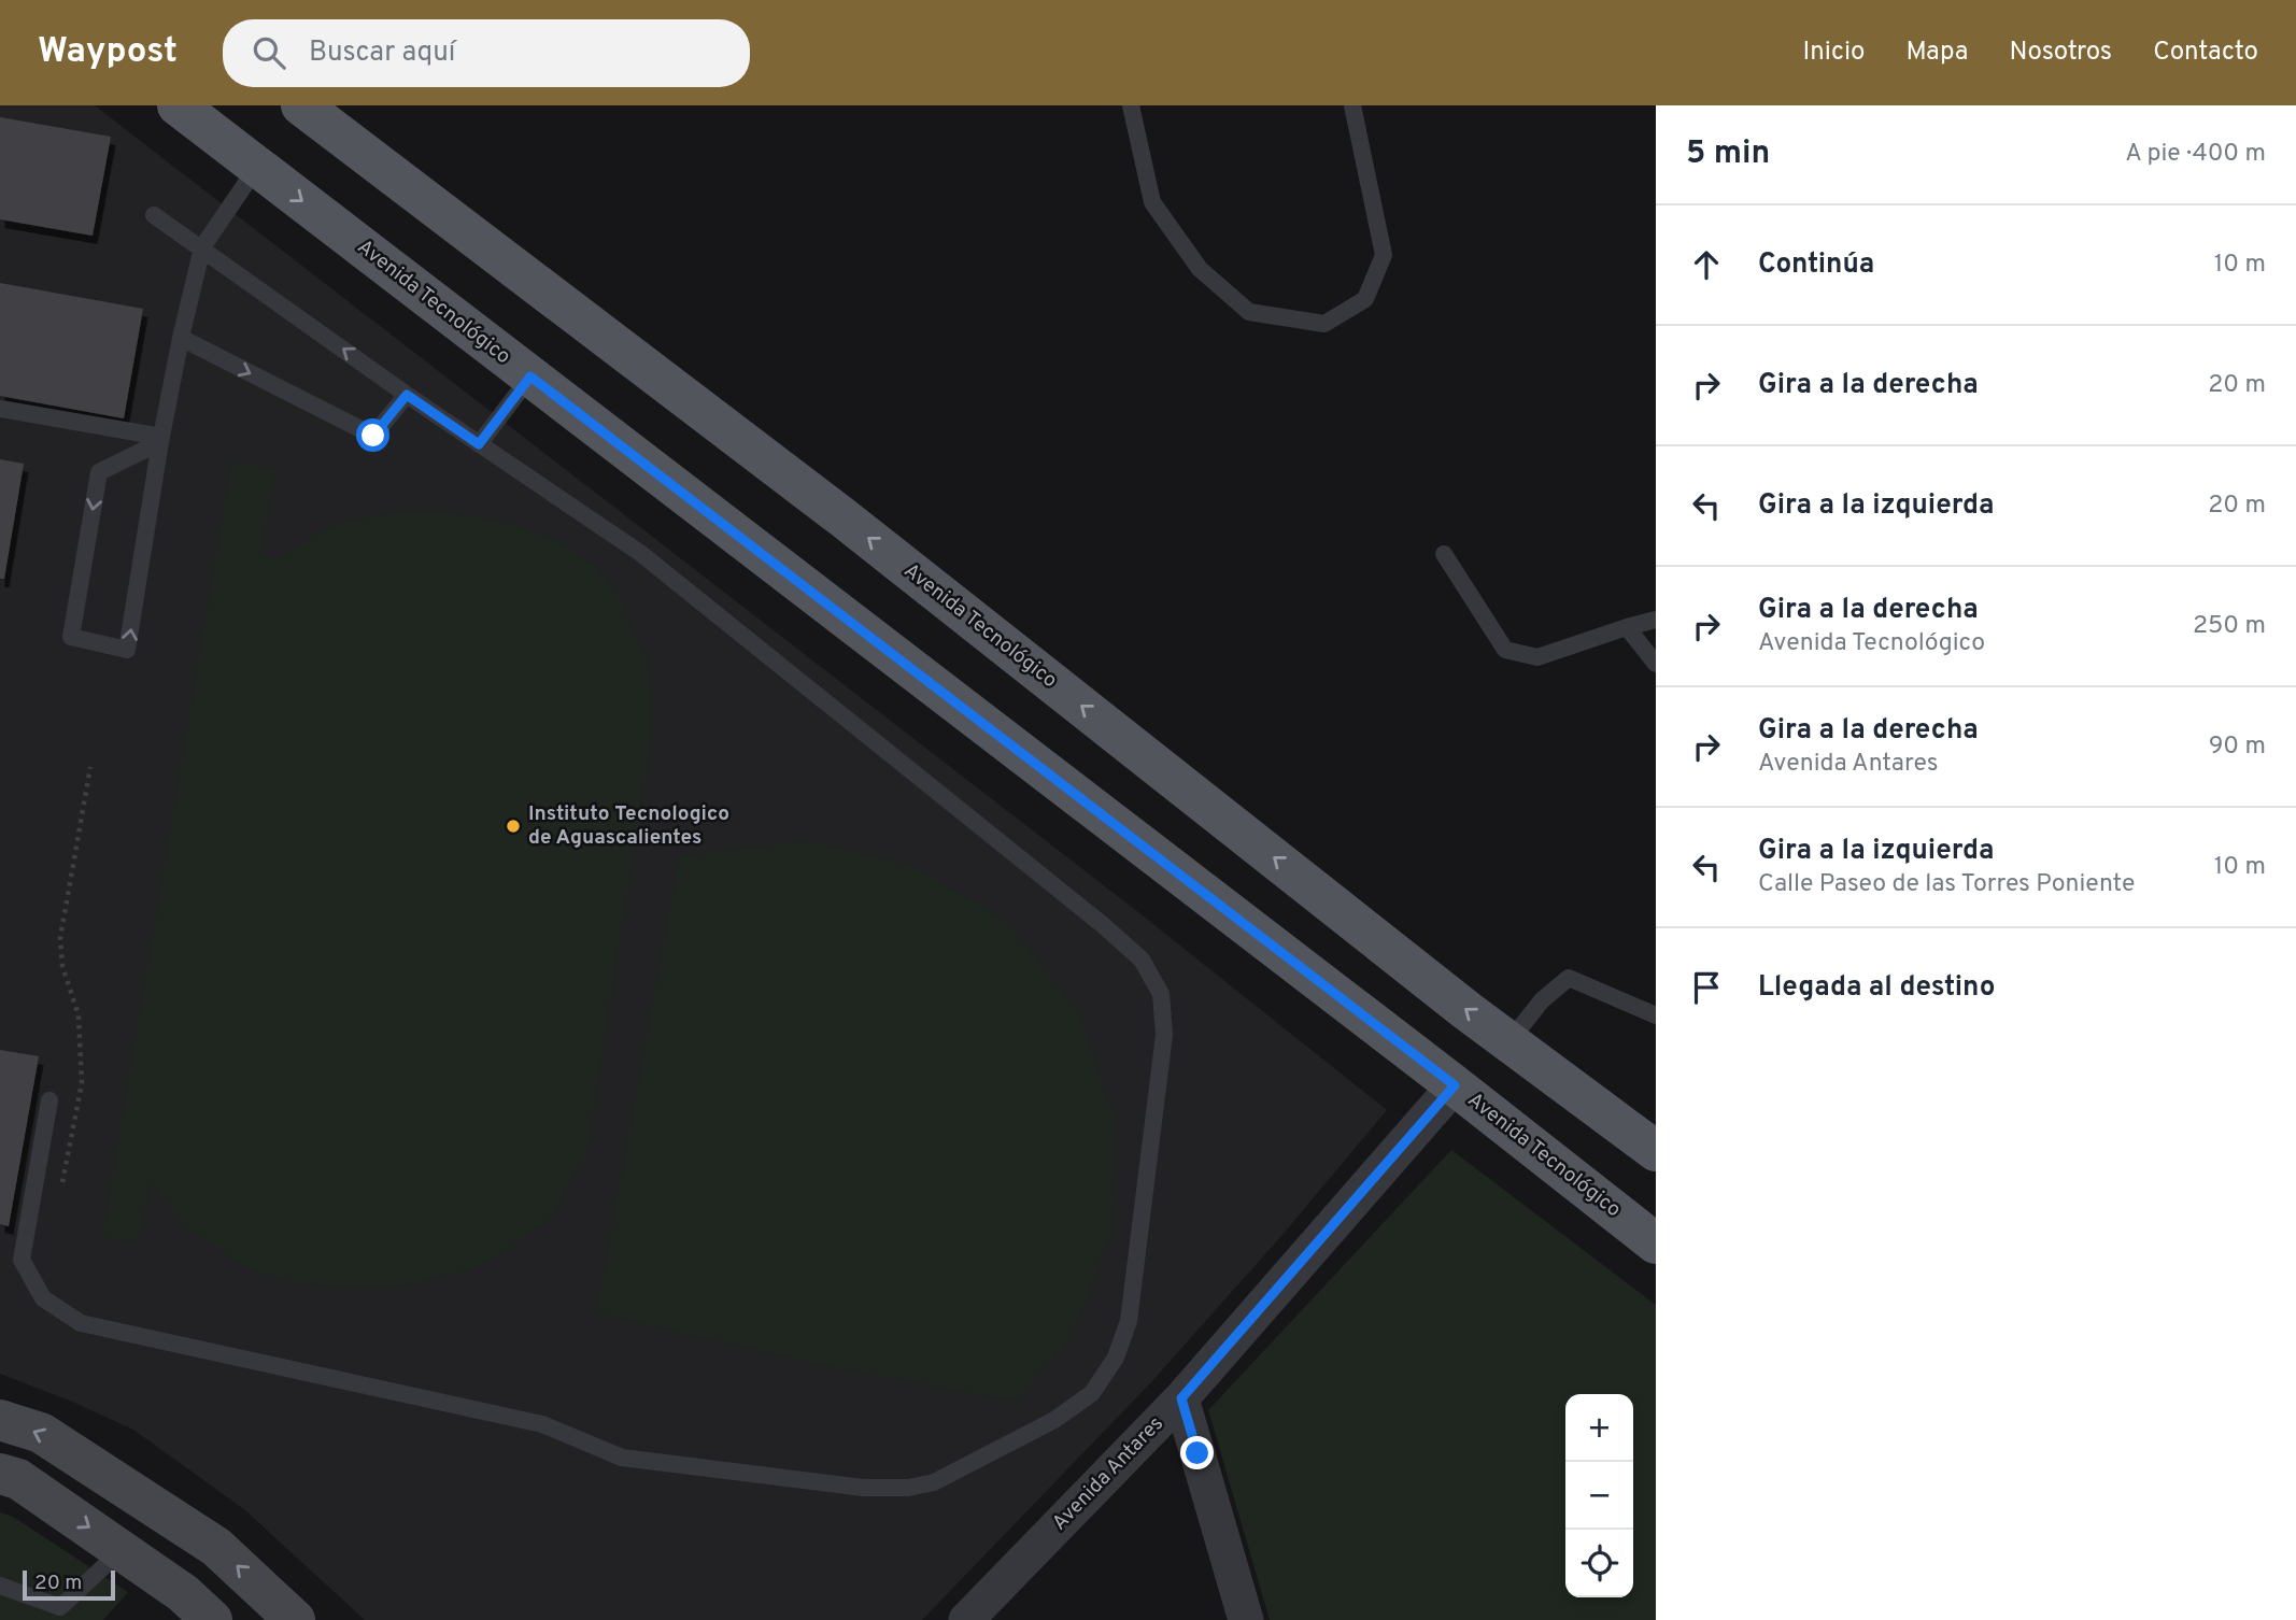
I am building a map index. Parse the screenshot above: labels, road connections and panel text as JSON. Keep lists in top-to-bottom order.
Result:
{
  "streets": {
    "main road": ["Avenida Tecnológico"],
    "street": ["Avenida Antares"]
  },
  "crossings": [
    ["Avenida Tecnológico", "Avenida Antares"]
  ],
  "places": ["Instituto Tecnologico de Aguascalientes"],
  "scale_bar": "20 m",
  "page": {
    "header": "Waypost",
    "search": "Buscar aquí",
    "nav": [
      "Inicio",
      "Mapa",
      "Nosotros",
      "Contacto"
    ],
    "heading": ["5 min", "A pie · 400 m"],
    "list": [
      ["Continúa", "10 m"],
      ["Gira a la derecha", "20 m"],
      ["Gira a la izquierda", "20 m"],
      ["Gira a la derecha", "Avenida Tecnológico", "250 m"],
      ["Gira a la derecha", "Avenida Antares", "90 m"],
      ["Gira a la izquierda", "Calle Paseo de las Torres Poniente", "10 m"],
      "Llegada al destino"
    ],
    "map_buttons": ["+", "−"],
    "scale": "20 m"
  }
}
